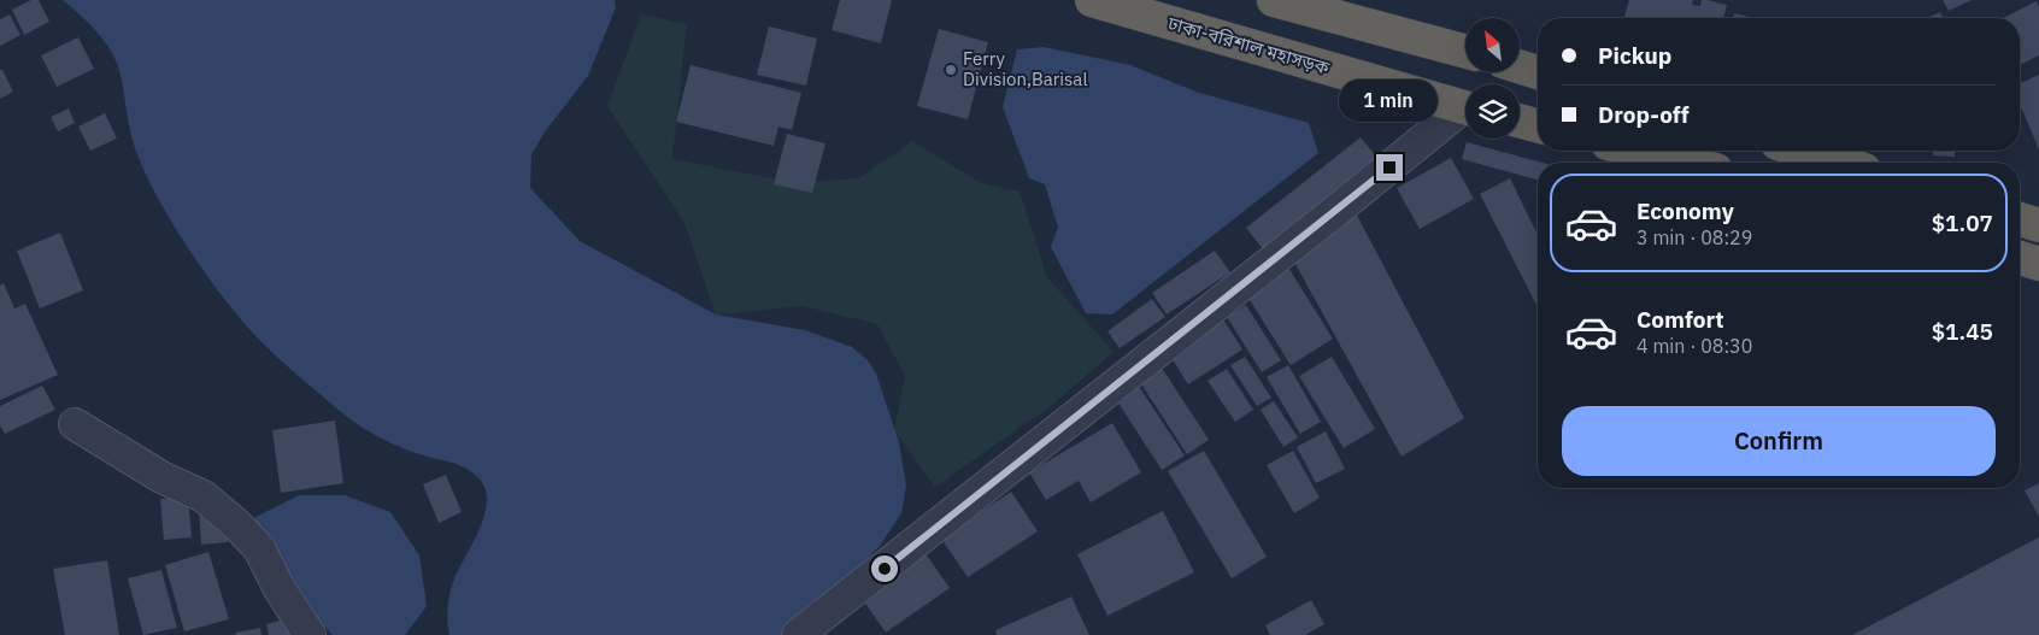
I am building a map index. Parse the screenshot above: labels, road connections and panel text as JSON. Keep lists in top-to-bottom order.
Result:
{
  "streets": {
    "highway": ["ঢাকা-বরিশাল মহাসড়ক"]
  },
  "places": ["Ferry Division,Barisal"],
  "north": "top left",
  "page": {
    "banner": ["Pickup", "Drop-off"],
    "bubble": "1 min",
    "list": [
      {
        "name": "Economy",
        "note": "3 min · 08:29",
        "value": "$1.07"
      },
      {
        "name": "Comfort",
        "note": "4 min · 08:30",
        "value": "$1.45"
      }
    ],
    "buttons": "Confirm"
  }
}
